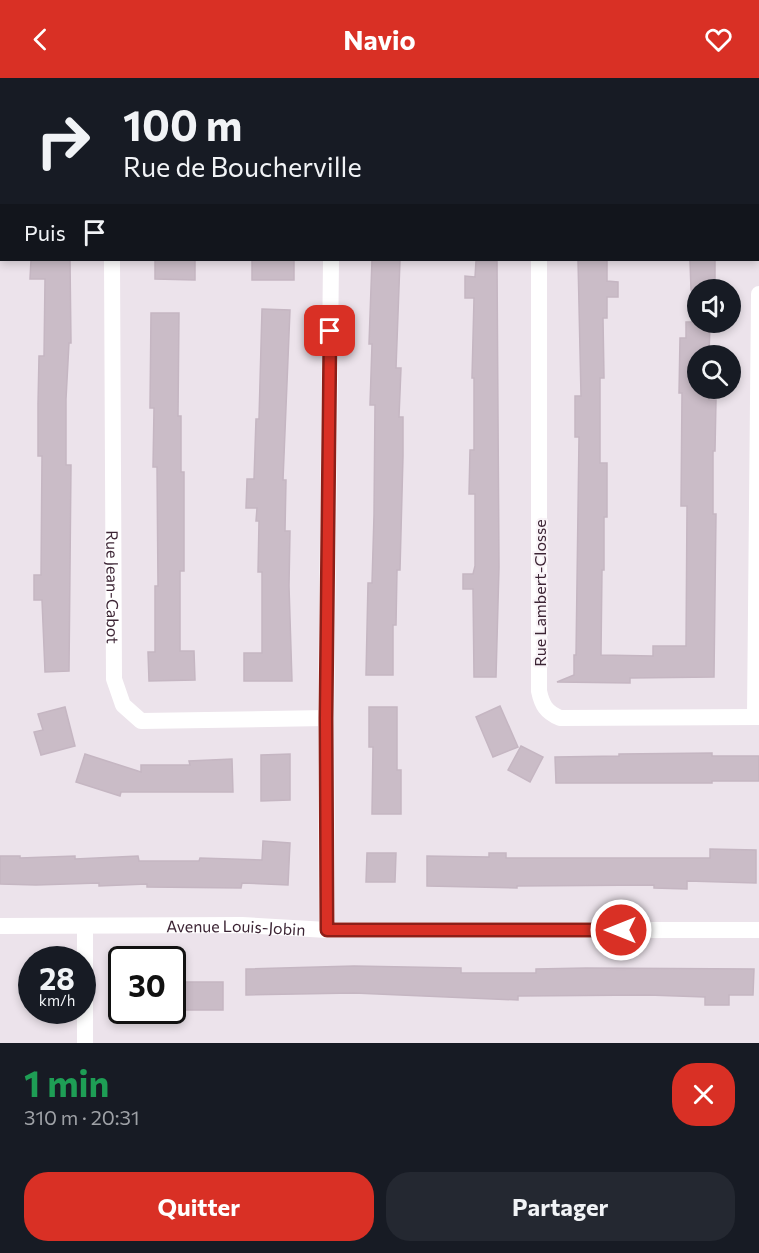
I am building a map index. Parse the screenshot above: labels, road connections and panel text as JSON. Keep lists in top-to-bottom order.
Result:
{
  "streets": {
    "street": ["Rue Jean-Cabot", "Rue Lambert-Closse", "Avenue Louis-Jobin"]
  },
  "page": {
    "header": "Navio",
    "turn": ["100 m", "Rue de Boucherville"],
    "then": "Puis",
    "speed": "28 km/h",
    "limit": "30",
    "heading": ["1 min", "310 m · 20:31"],
    "buttons": ["Quitter", "Partager"]
  }
}
